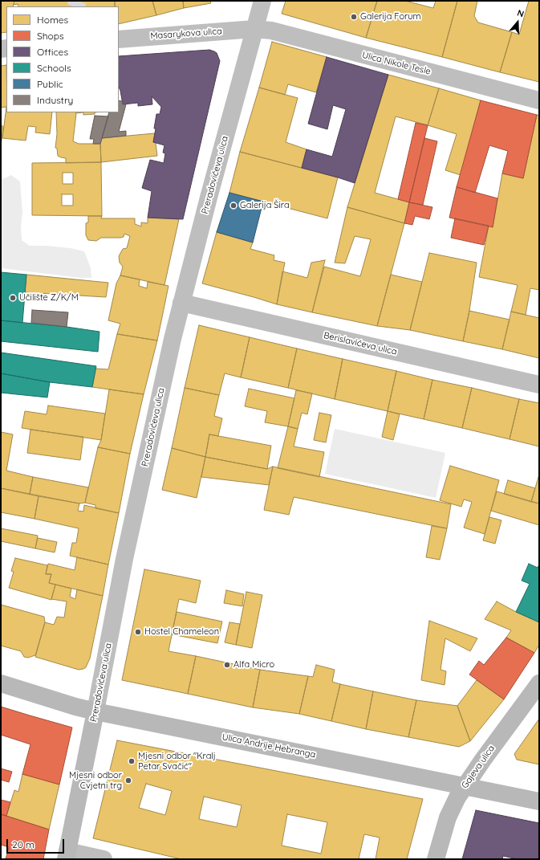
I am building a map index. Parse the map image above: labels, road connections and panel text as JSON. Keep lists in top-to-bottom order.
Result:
{
  "streets": {
    "main road": ["Preradovićeva ulica", "Ulica Andrije Hebranga", "Gajeva ulica"],
    "street": ["Masarykova ulica", "Ulica Nikole Tesle", "Berislavićeva ulica"]
  },
  "crossings": [
    ["Masarykova ulica", "Ulica Nikole Tesle"],
    ["Masarykova ulica", "Preradovićeva ulica"],
    ["Ulica Nikole Tesle", "Preradovićeva ulica"],
    ["Preradovićeva ulica", "Berislavićeva ulica"],
    ["Preradovićeva ulica", "Ulica Andrije Hebranga"],
    ["Ulica Andrije Hebranga", "Gajeva ulica"]
  ],
  "places": [
    "Galerija Forum",
    "Galerija Šira",
    "Učilište Z/K/M",
    "Hostel Chameleon",
    "Alfa Micro",
    "Mjesni odbor \"Kralj Petar Svačić\"",
    "Mjesni odbor Cvjetni trg"
  ],
  "legend": [
    "Homes",
    "Shops",
    "Offices",
    "Schools",
    "Public",
    "Industry"
  ],
  "scale_bar": "20 m",
  "north": "top"
}
